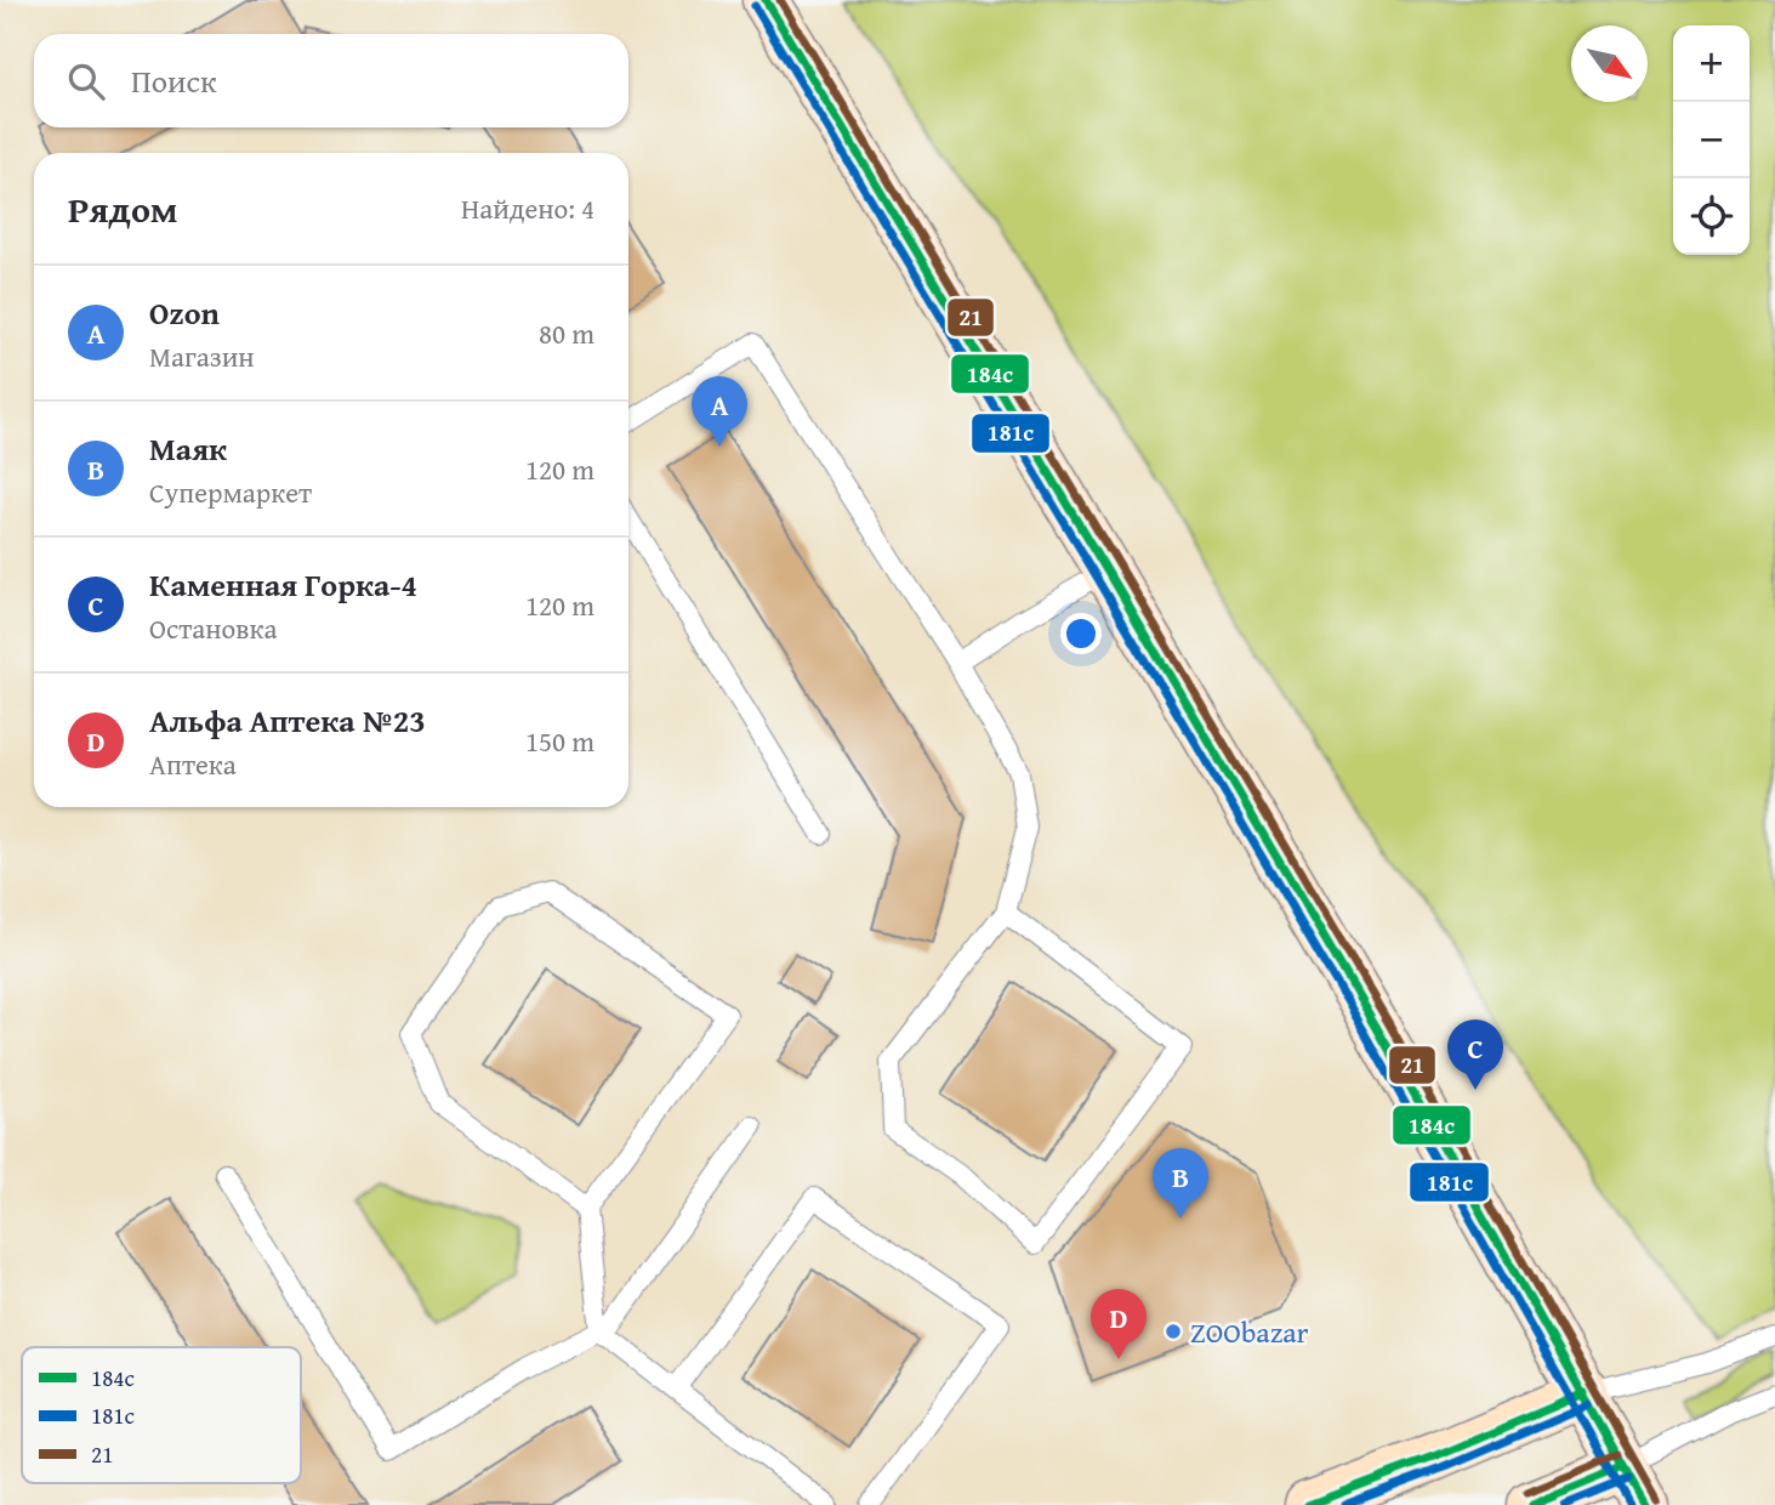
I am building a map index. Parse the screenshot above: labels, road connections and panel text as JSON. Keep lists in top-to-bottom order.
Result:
{
  "places": ["ZOObazar"],
  "lines": ["transit line 184с", "transit line 21", "transit line 181с"],
  "legend": ["184с", "181с", "21"],
  "north": "bottom right",
  "page": {
    "map_buttons": ["+", "−"],
    "search": "Поиск",
    "heading": ["Рядом", "Найдено: 4"],
    "list": [
      {
        "mark": "A",
        "name": "Ozon",
        "note": "Магазин",
        "value": "80 m"
      },
      {
        "mark": "B",
        "name": "Маяк",
        "note": "Супермаркет",
        "value": "120 m"
      },
      {
        "mark": "C",
        "name": "Каменная Горка-4",
        "note": "Остановка",
        "value": "120 m"
      },
      {
        "mark": "D",
        "name": "Альфа Аптека №23",
        "note": "Аптека",
        "value": "150 m"
      }
    ],
    "pins": [
      "A",
      "C",
      "B",
      "D"
    ]
  }
}
